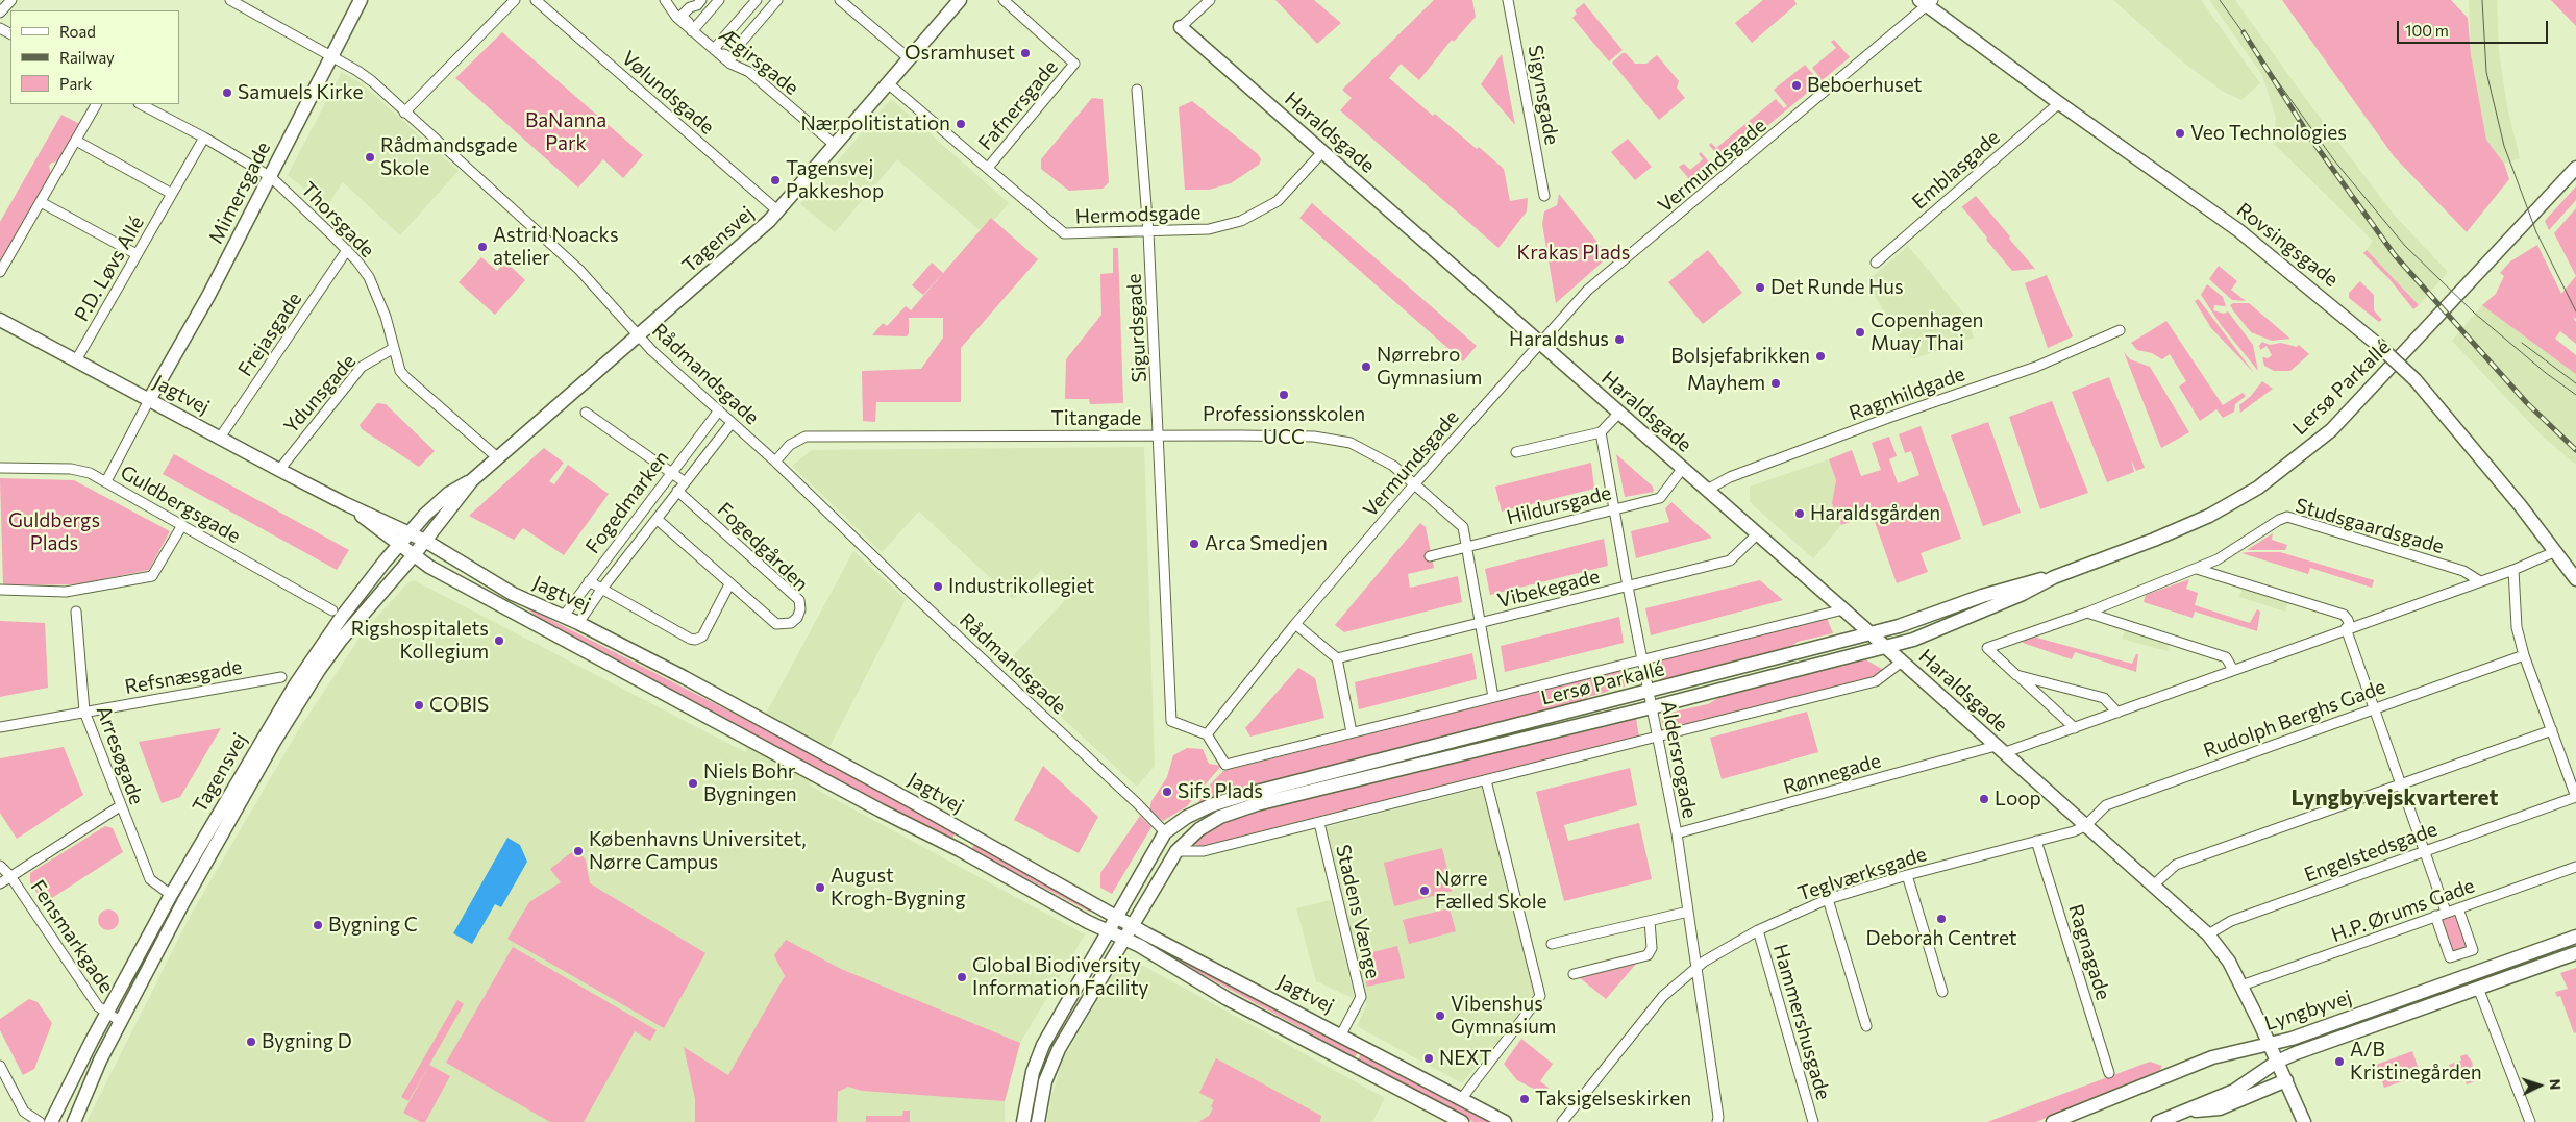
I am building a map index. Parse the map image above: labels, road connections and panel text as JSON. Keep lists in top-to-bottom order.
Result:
{
  "streets": {
    "street": [
      "Ægirsgade",
      "Vølundsgade",
      "Sigynsgade",
      "Fafnersgade",
      "Haraldsgade",
      "Vermundsgade",
      "Emblasgade",
      "Mimersgade",
      "Hermodsgade",
      "Thorsgade",
      "Tagensvej",
      "Rovsingsgade",
      "P.D. Løvs Allé",
      "Sigurdsgade",
      "Frejasgade",
      "Rådmandsgade",
      "Lersø Parkallé",
      "Ydunsgade",
      "Ragnhildgade",
      "Jagtvej",
      "Titangade",
      "Fogedmarken",
      "Guldbergsgade",
      "Hildursgade",
      "Studsgaardsgade",
      "Fogedgården",
      "Vibekegade",
      "Refsnæsgade",
      "Rudolph Berghs Gade",
      "Arresøgade",
      "Aldersrogade",
      "Rønnegade",
      "Engelstedsgade",
      "Teglværksgade",
      "H.P. Ørums Gade",
      "Stadens Vænge",
      "Fensmarkgade",
      "Ragnagade",
      "Lyngbyvej",
      "Hammershusgade"
    ]
  },
  "crossings": [
    ["Ægirsgade", "Tagensvej"],
    ["Vølundsgade", "Tagensvej"],
    ["Fafnersgade", "Hermodsgade"],
    ["Haraldsgade", "Vermundsgade"],
    ["Haraldsgade", "Hermodsgade"],
    ["Haraldsgade", "Lersø Parkallé"],
    ["Haraldsgade", "Ragnhildgade"],
    ["Haraldsgade", "Hildursgade"],
    ["Haraldsgade", "Vibekegade"],
    ["Haraldsgade", "Rudolph Berghs Gade"],
    ["Haraldsgade", "Rønnegade"],
    ["Haraldsgade", "Engelstedsgade"],
    ["Haraldsgade", "H.P. Ørums Gade"],
    ["Haraldsgade", "Lyngbyvej"],
    ["Vermundsgade", "Rovsingsgade"],
    ["Vermundsgade", "Sigurdsgade"],
    ["Vermundsgade", "Lersø Parkallé"],
    ["Vermundsgade", "Titangade"],
    ["Emblasgade", "Rovsingsgade"],
    ["Mimersgade", "Thorsgade"],
    ["Mimersgade", "Rådmandsgade"],
    ["Mimersgade", "Jagtvej"],
    ["Hermodsgade", "Tagensvej"],
    ["Hermodsgade", "Sigurdsgade"],
    ["Thorsgade", "Tagensvej"],
    ["Thorsgade", "P.D. Løvs Allé"],
    ["Thorsgade", "Frejasgade"],
    ["Thorsgade", "Ydunsgade"],
    ["Tagensvej", "Rådmandsgade"],
    ["Tagensvej", "Jagtvej"],
    ["Tagensvej", "Arresøgade"],
    ["Tagensvej", "Fensmarkgade"],
    ["P.D. Løvs Allé", "Jagtvej"],
    ["Sigurdsgade", "Lersø Parkallé"],
    ["Sigurdsgade", "Titangade"],
    ["Frejasgade", "Jagtvej"],
    ["Rådmandsgade", "Lersø Parkallé"],
    ["Rådmandsgade", "Titangade"],
    ["Rådmandsgade", "Fogedmarken"],
    ["Lersø Parkallé", "Jagtvej"],
    ["Lersø Parkallé", "Titangade"],
    ["Lersø Parkallé", "Aldersrogade"],
    ["Ydunsgade", "Jagtvej"],
    ["Jagtvej", "Fogedmarken"],
    ["Jagtvej", "Stadens Vænge"],
    ["Titangade", "Hildursgade"],
    ["Titangade", "Vibekegade"],
    ["Fogedmarken", "Fogedgården"],
    ["Hildursgade", "Aldersrogade"],
    ["Vibekegade", "Aldersrogade"],
    ["Refsnæsgade", "Arresøgade"],
    ["Aldersrogade", "Rønnegade"],
    ["Aldersrogade", "Teglværksgade"],
    ["Teglværksgade", "Ragnagade"],
    ["Teglværksgade", "Hammershusgade"]
  ],
  "districts": ["Lyngbyvejskvarteret"],
  "parks": ["BaNanna Park", "Krakas Plads", "Guldbergs Plads"],
  "places": [
    "Osramhuset",
    "Beboerhuset",
    "Samuels Kirke",
    "Nærpolitistation",
    "Veo Technologies",
    "Rådmandsgade Skole",
    "Tagensvej Pakkeshop",
    "Astrid Noacks atelier",
    "Det Runde Hus",
    "Copenhagen Muay Thai",
    "Haraldshus",
    "Bolsjefabrikken",
    "Nørrebro Gymnasium",
    "Mayhem",
    "Professionsskolen UCC",
    "Haraldsgården",
    "Arca Smedjen",
    "Industrikollegiet",
    "Rigshospitalets Kollegium",
    "COBIS",
    "Niels Bohr Bygningen",
    "Sifs Plads",
    "Loop",
    "Københavns Universitet, Nørre Campus",
    "August Krogh-Bygning",
    "Nørre Fælled Skole",
    "Deborah Centret",
    "Bygning C",
    "Global Biodiversity Information Facility",
    "Vibenshus Gymnasium",
    "Bygning D",
    "NEXT",
    "A/B Kristinegården",
    "Taksigelseskirken"
  ],
  "legend": ["Road", "Railway", "Park"],
  "scale_bar": "100 m",
  "north": "right"
}
